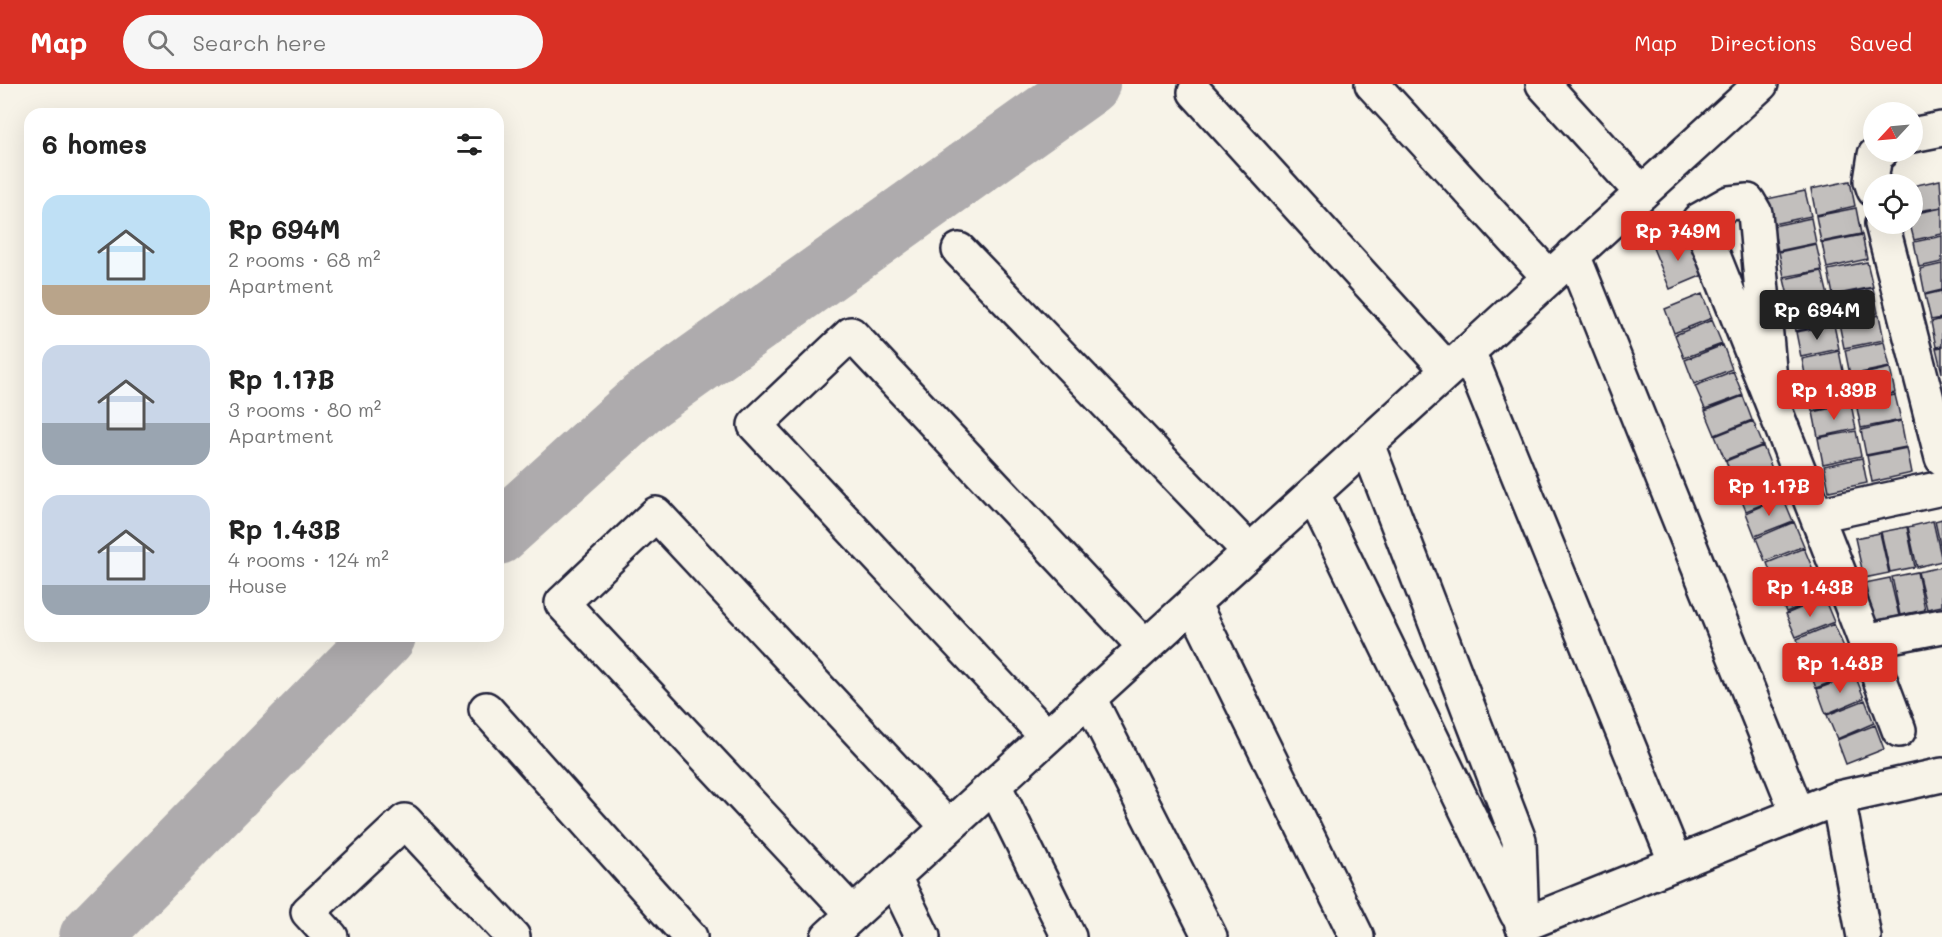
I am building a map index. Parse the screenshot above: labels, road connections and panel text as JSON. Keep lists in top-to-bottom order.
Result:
{
  "north": "bottom left",
  "page": {
    "header": "Map",
    "search": "Search here",
    "nav": ["Map", "Directions", "Saved"],
    "heading": "6 homes",
    "list": [
      {
        "name": "Rp 694M",
        "note": "2 rooms · 68 m² · Apartment"
      },
      {
        "name": "Rp 1.17B",
        "note": "3 rooms · 80 m² · Apartment"
      },
      {
        "name": "Rp 1.43B",
        "note": "4 rooms · 124 m² · House"
      }
    ],
    "price": [
      "Rp 749M",
      "Rp 694M",
      "Rp 1.39B",
      "Rp 1.17B",
      "Rp 1.43B",
      "Rp 1.48B"
    ]
  }
}
